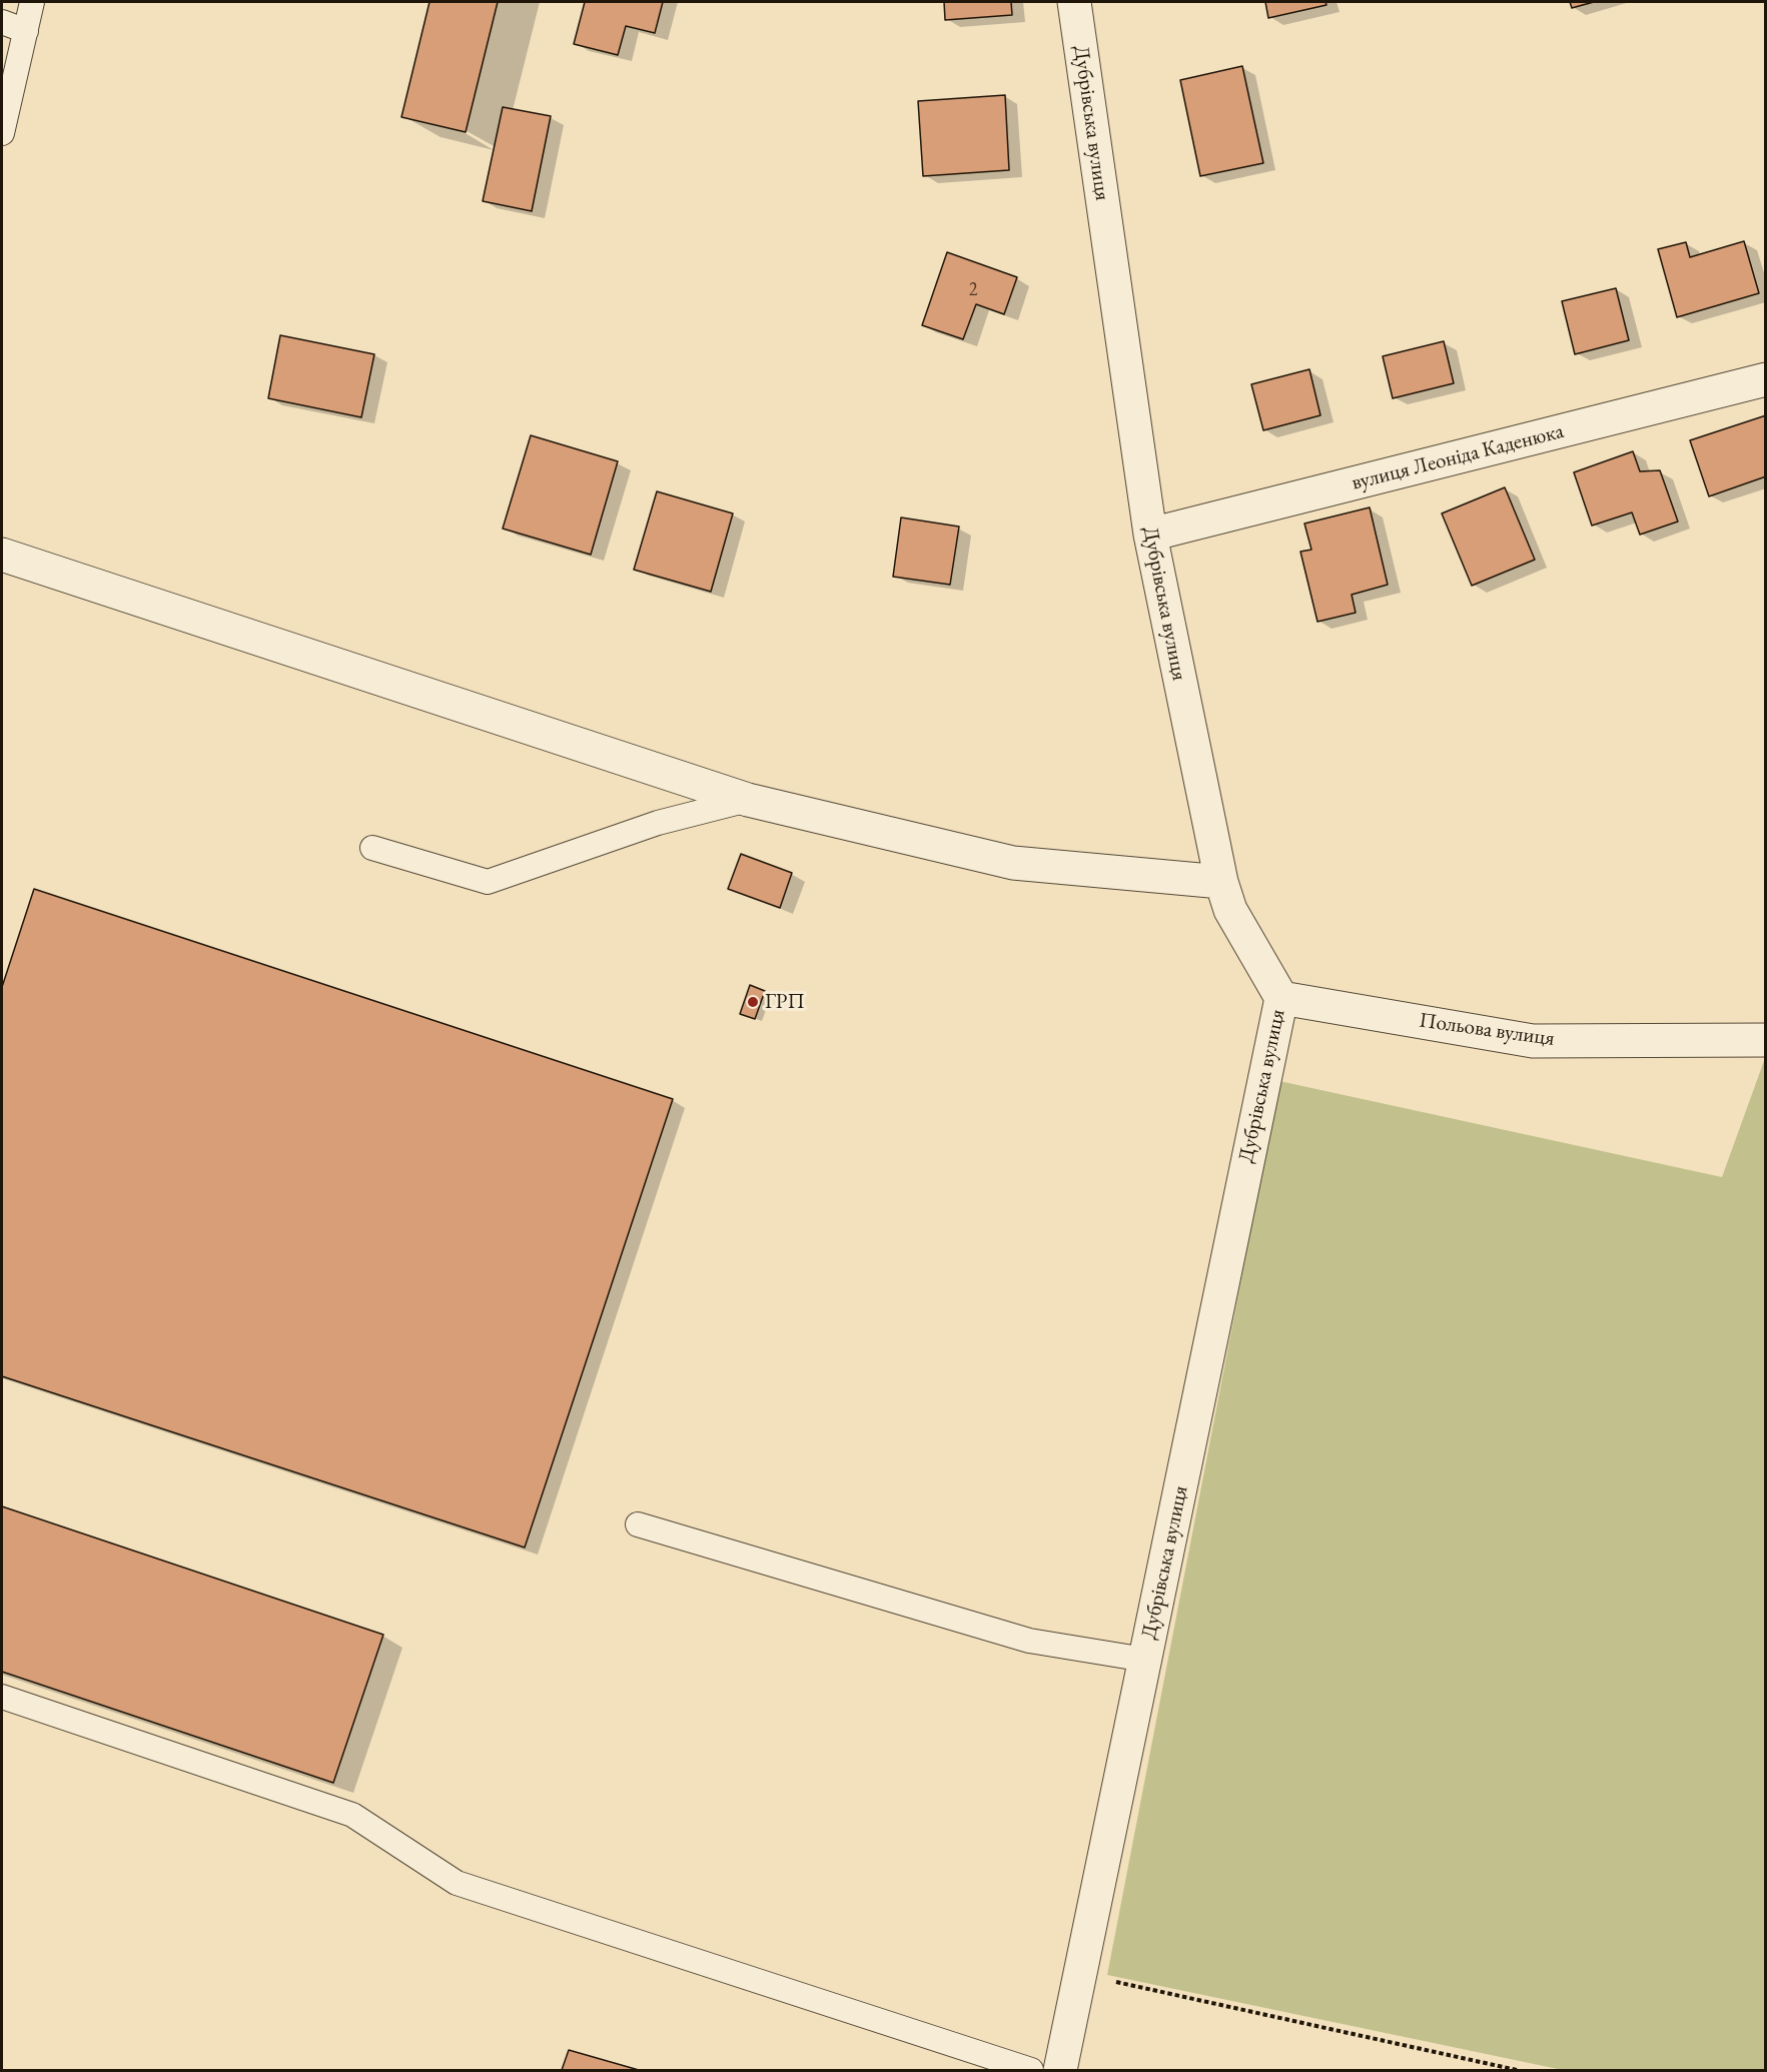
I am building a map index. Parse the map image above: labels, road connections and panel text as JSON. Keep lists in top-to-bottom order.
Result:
{
  "streets": {
    "street": ["Дубрівська вулиця", "вулиця Леоніда Каденюка", "Польова вулиця"]
  },
  "crossings": [
    ["Дубрівська вулиця", "вулиця Леоніда Каденюка"],
    ["Дубрівська вулиця", "Польова вулиця"]
  ],
  "places": ["ГРП"],
  "house_numbers": ["2"]
}
